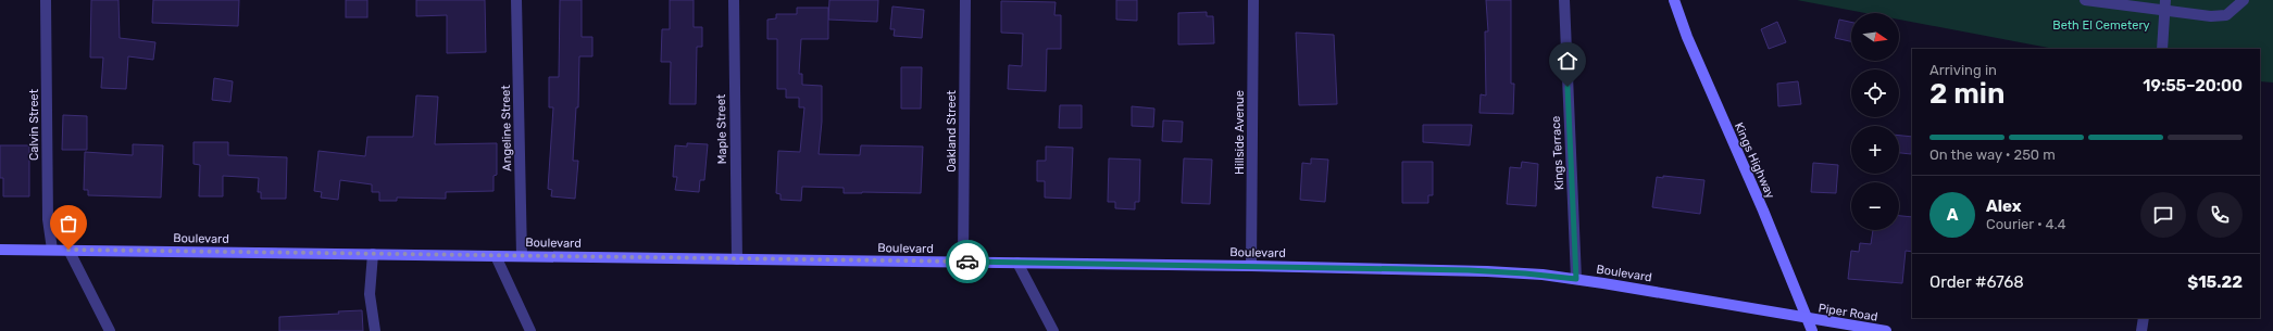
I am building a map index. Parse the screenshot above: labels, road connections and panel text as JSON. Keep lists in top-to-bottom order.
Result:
{
  "streets": {
    "main road": ["Kings Highway", "Boulevard", "Piper Road"],
    "street": [
      "Calvin Street",
      "Angeline Street",
      "Maple Street",
      "Oakland Street",
      "Hillside Avenue",
      "Kings Terrace"
    ]
  },
  "crossings": [
    ["Calvin Street", "Boulevard"],
    ["Angeline Street", "Boulevard"],
    ["Maple Street", "Boulevard"],
    ["Oakland Street", "Boulevard"],
    ["Hillside Avenue", "Boulevard"],
    ["Kings Terrace", "Boulevard"],
    ["Kings Highway", "Boulevard"],
    ["Kings Highway", "Piper Road"],
    ["Boulevard", "Piper Road"]
  ],
  "parks": ["Beth El Cemetery"],
  "north": "right",
  "page": {
    "map_buttons": ["+", "−"],
    "heading": ["2 min", "Arriving in", "19:55–20:00"],
    "panel": [
      "Alex",
      "Courier · 4.4",
      "Order #6768",
      "$15.22"
    ],
    "bar": "On the way · 250 m",
    "round": "A"
  }
}
